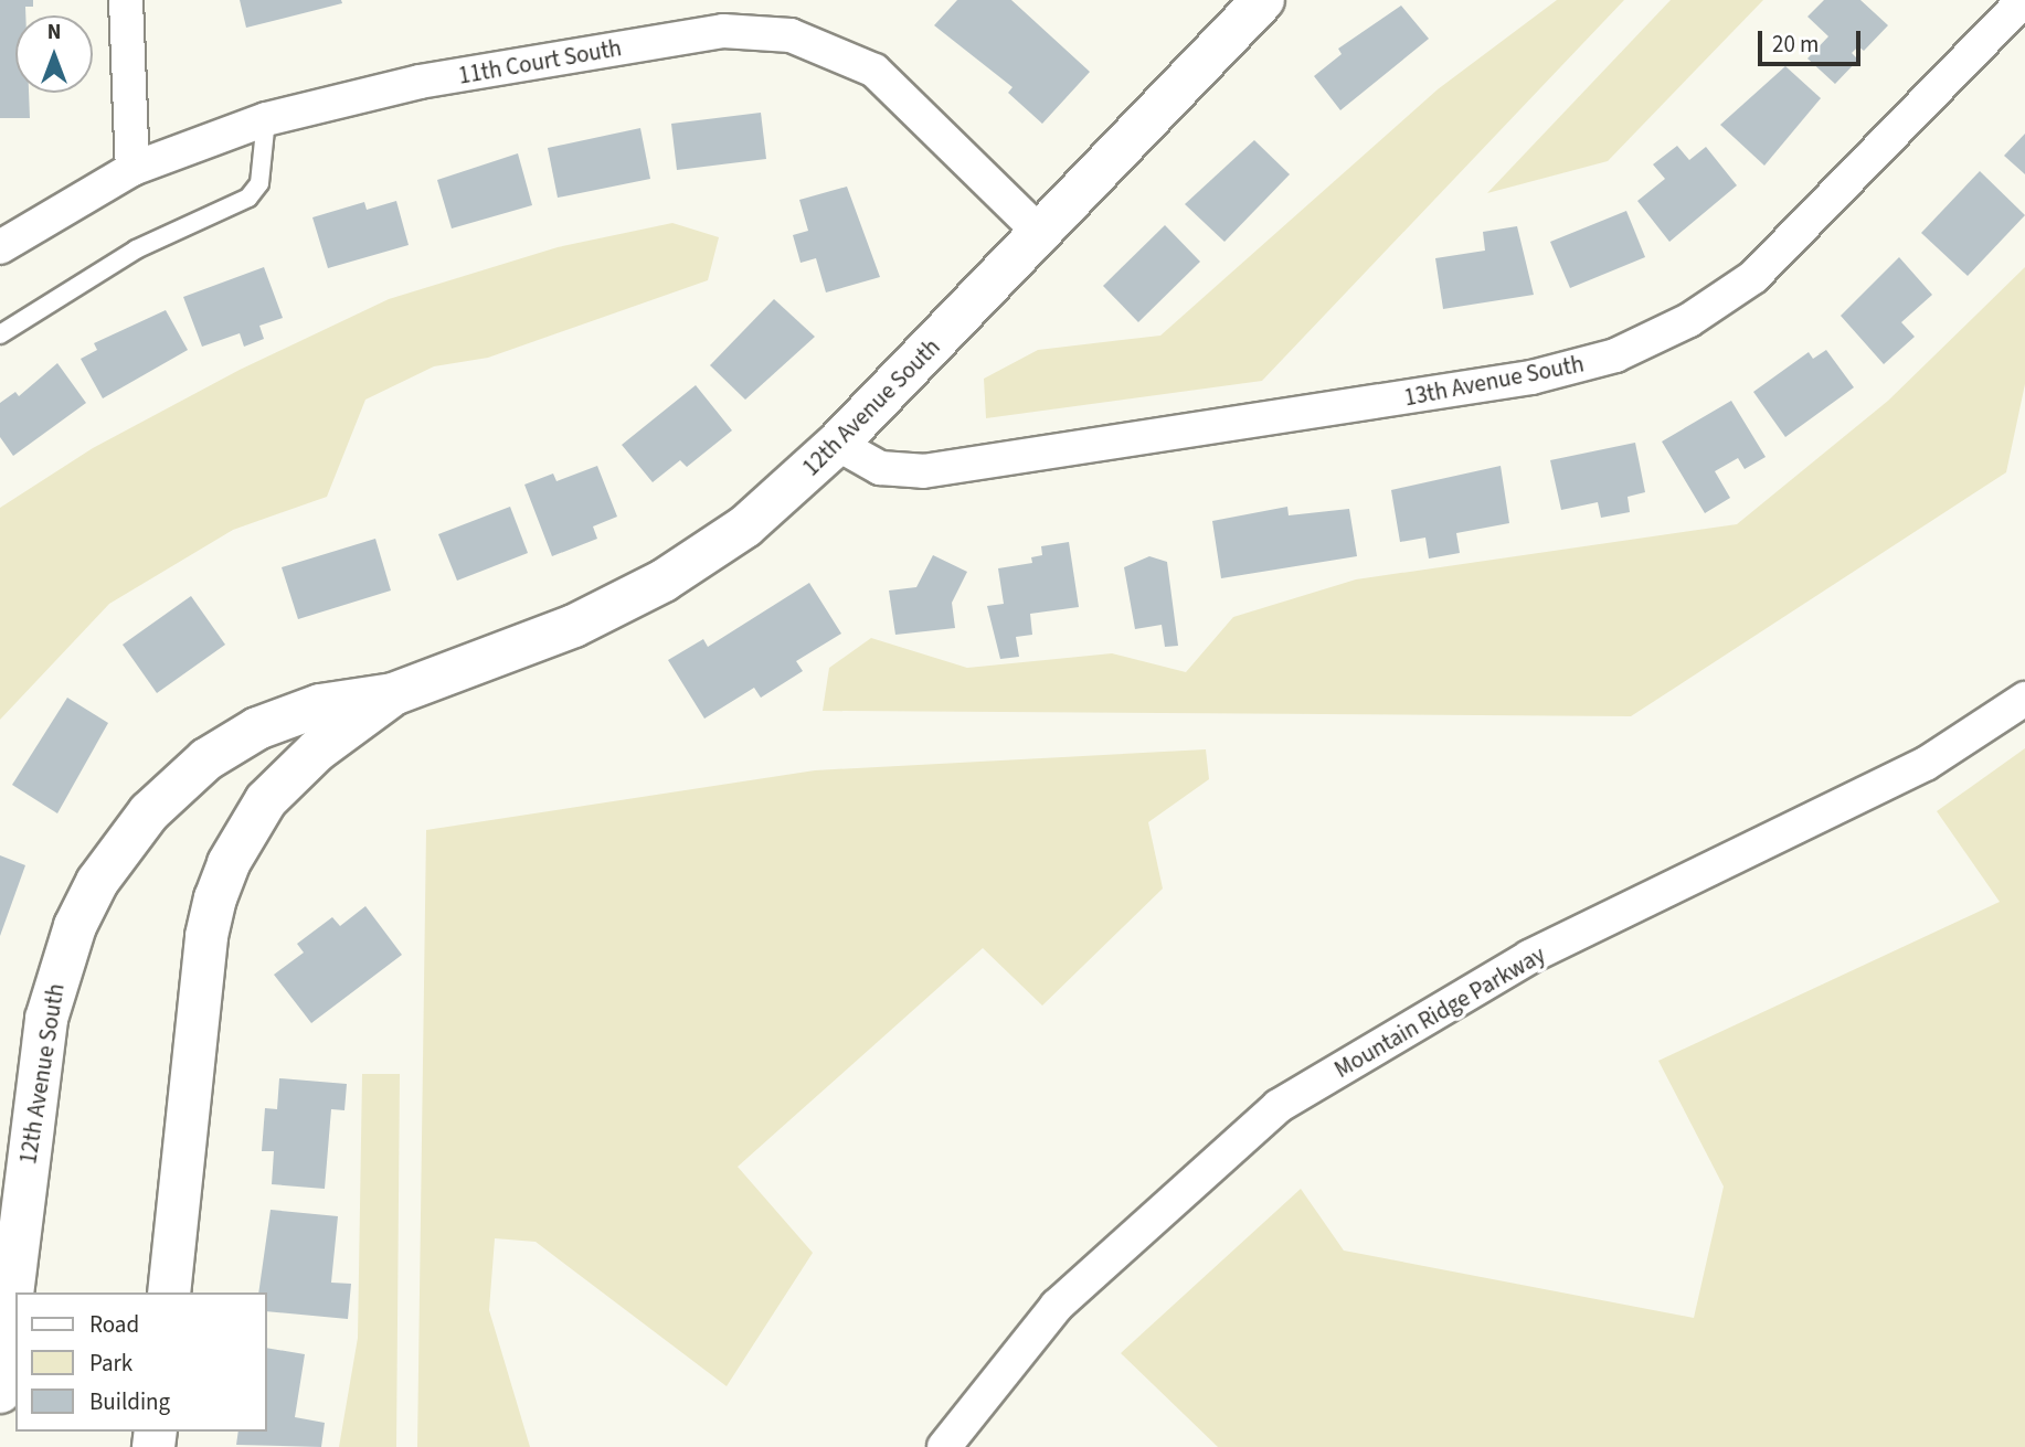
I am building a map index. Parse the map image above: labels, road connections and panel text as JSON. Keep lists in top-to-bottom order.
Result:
{
  "streets": {
    "street": [
      "11th Court South",
      "13th Avenue South",
      "12th Avenue South",
      "Mountain Ridge Parkway"
    ]
  },
  "crossings": [
    ["11th Court South", "12th Avenue South"],
    ["13th Avenue South", "12th Avenue South"]
  ],
  "legend": ["Road", "Park", "Building"],
  "scale_bar": "20 m",
  "north": "top"
}
